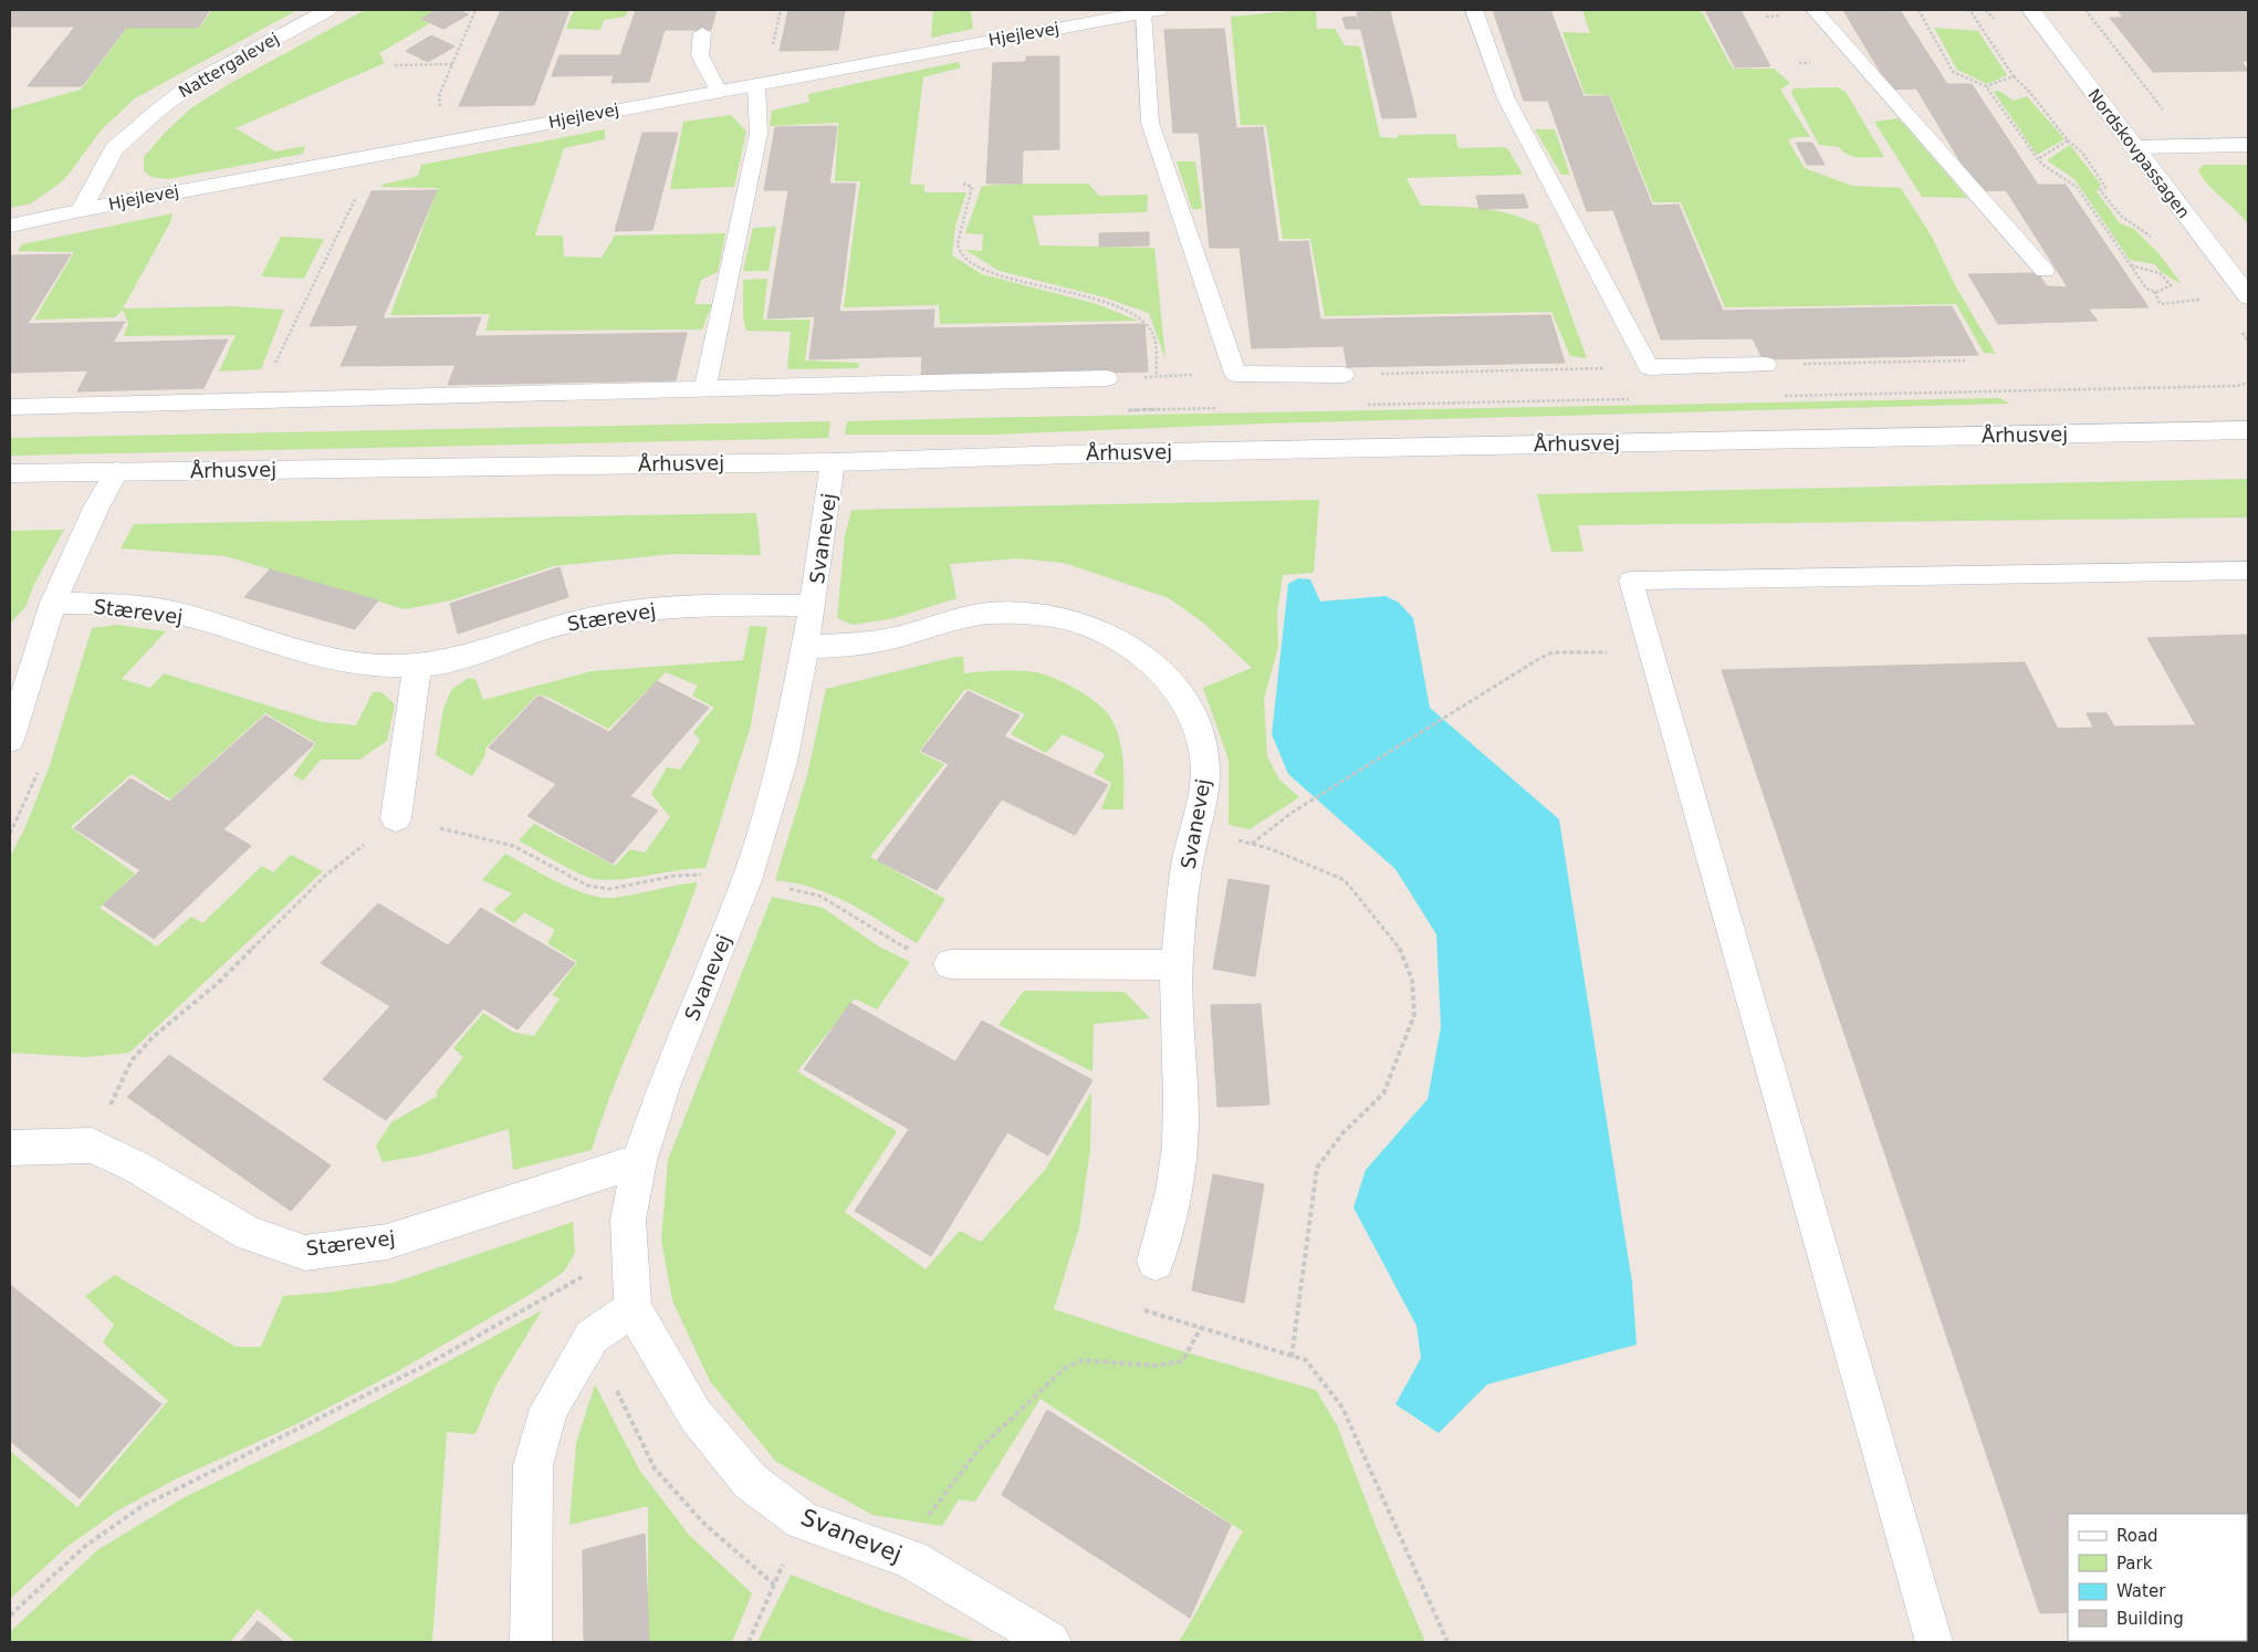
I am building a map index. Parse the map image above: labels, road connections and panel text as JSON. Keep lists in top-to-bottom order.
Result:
{
  "streets": {
    "street": [
      "Hjejlevej",
      "Nattergalevej",
      "Nordskovpassagen",
      "Århusvej",
      "Svanevej",
      "Stærevej"
    ]
  },
  "crossings": [
    ["Hjejlevej", "Nattergalevej"],
    ["Århusvej", "Svanevej"],
    ["Svanevej", "Stærevej"]
  ],
  "legend": [
    "Road",
    "Park",
    "Water",
    "Building"
  ]
}
